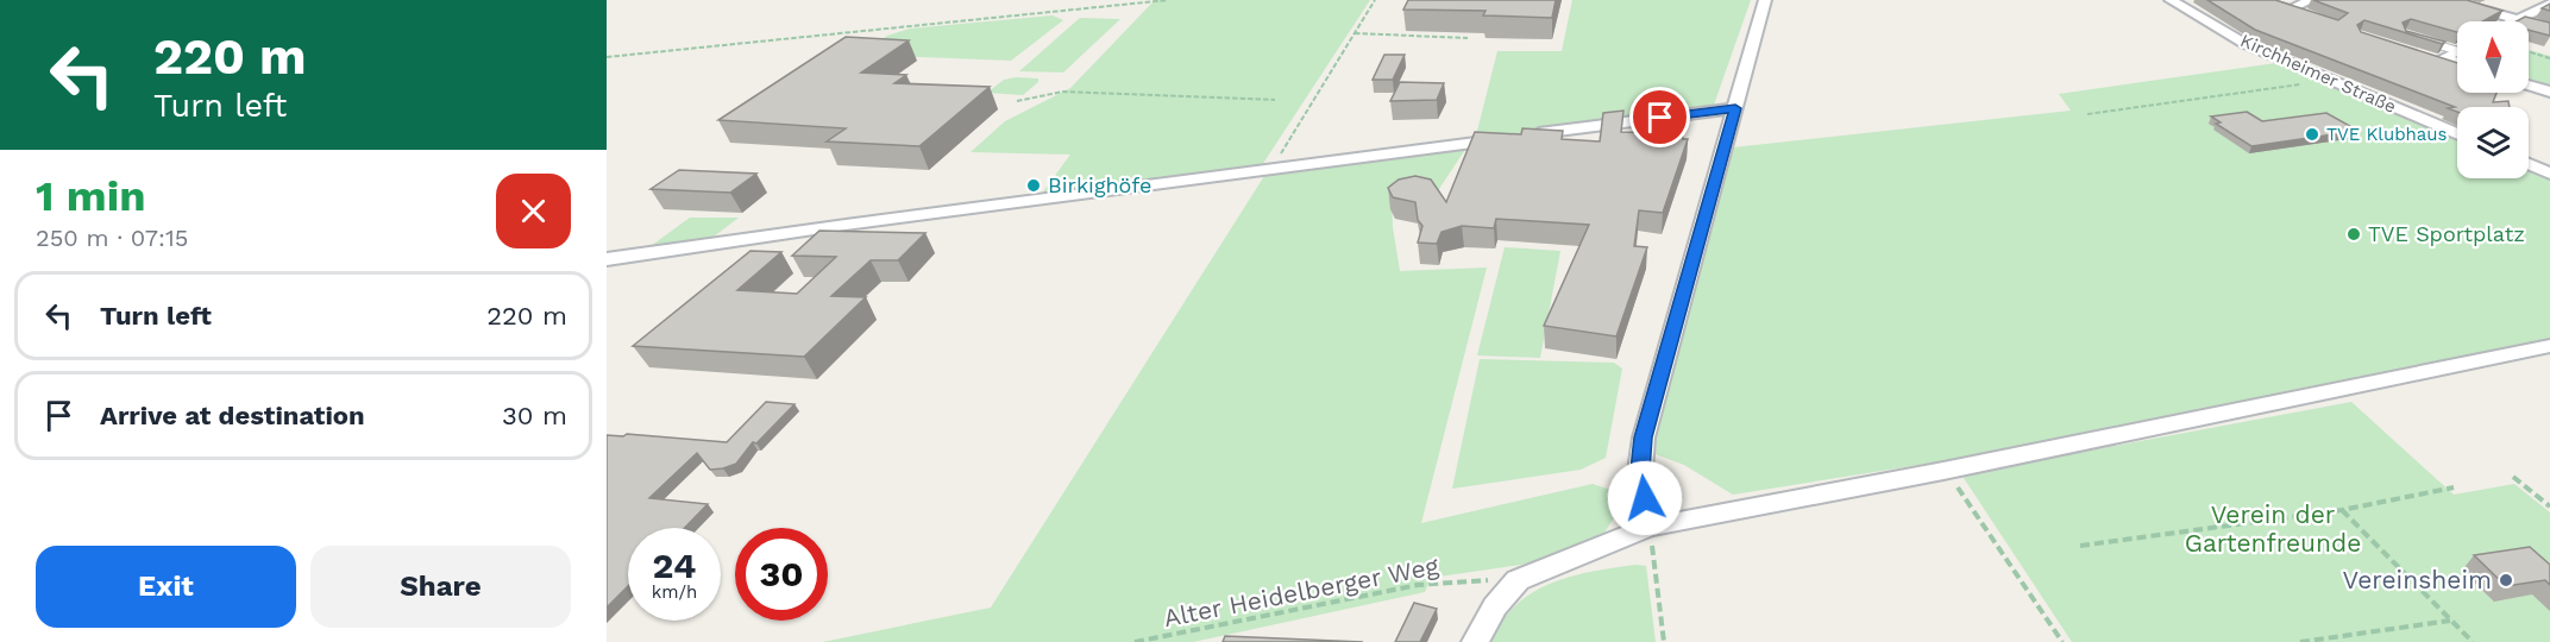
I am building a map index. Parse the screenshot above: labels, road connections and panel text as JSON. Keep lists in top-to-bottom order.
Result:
{
  "streets": {
    "street": ["Kirchheimer Straße"],
    "path": ["Alter Heidelberger Weg"]
  },
  "parks": ["Verein der Gartenfreunde"],
  "places": [
    "TVE Klubhaus",
    "Birkighöfe",
    "TVE Sportplatz",
    "Vereinsheim"
  ],
  "north": "top",
  "page": {
    "turn": ["220 m", "Turn left"],
    "heading": ["1 min", "250 m · 07:15"],
    "list": [
      {
        "name": "Turn left",
        "value": "220 m"
      },
      {
        "name": "Arrive at destination",
        "value": "30 m"
      }
    ],
    "speed": "24 km/h",
    "limit": "30",
    "buttons": ["Exit", "Share"]
  }
}
